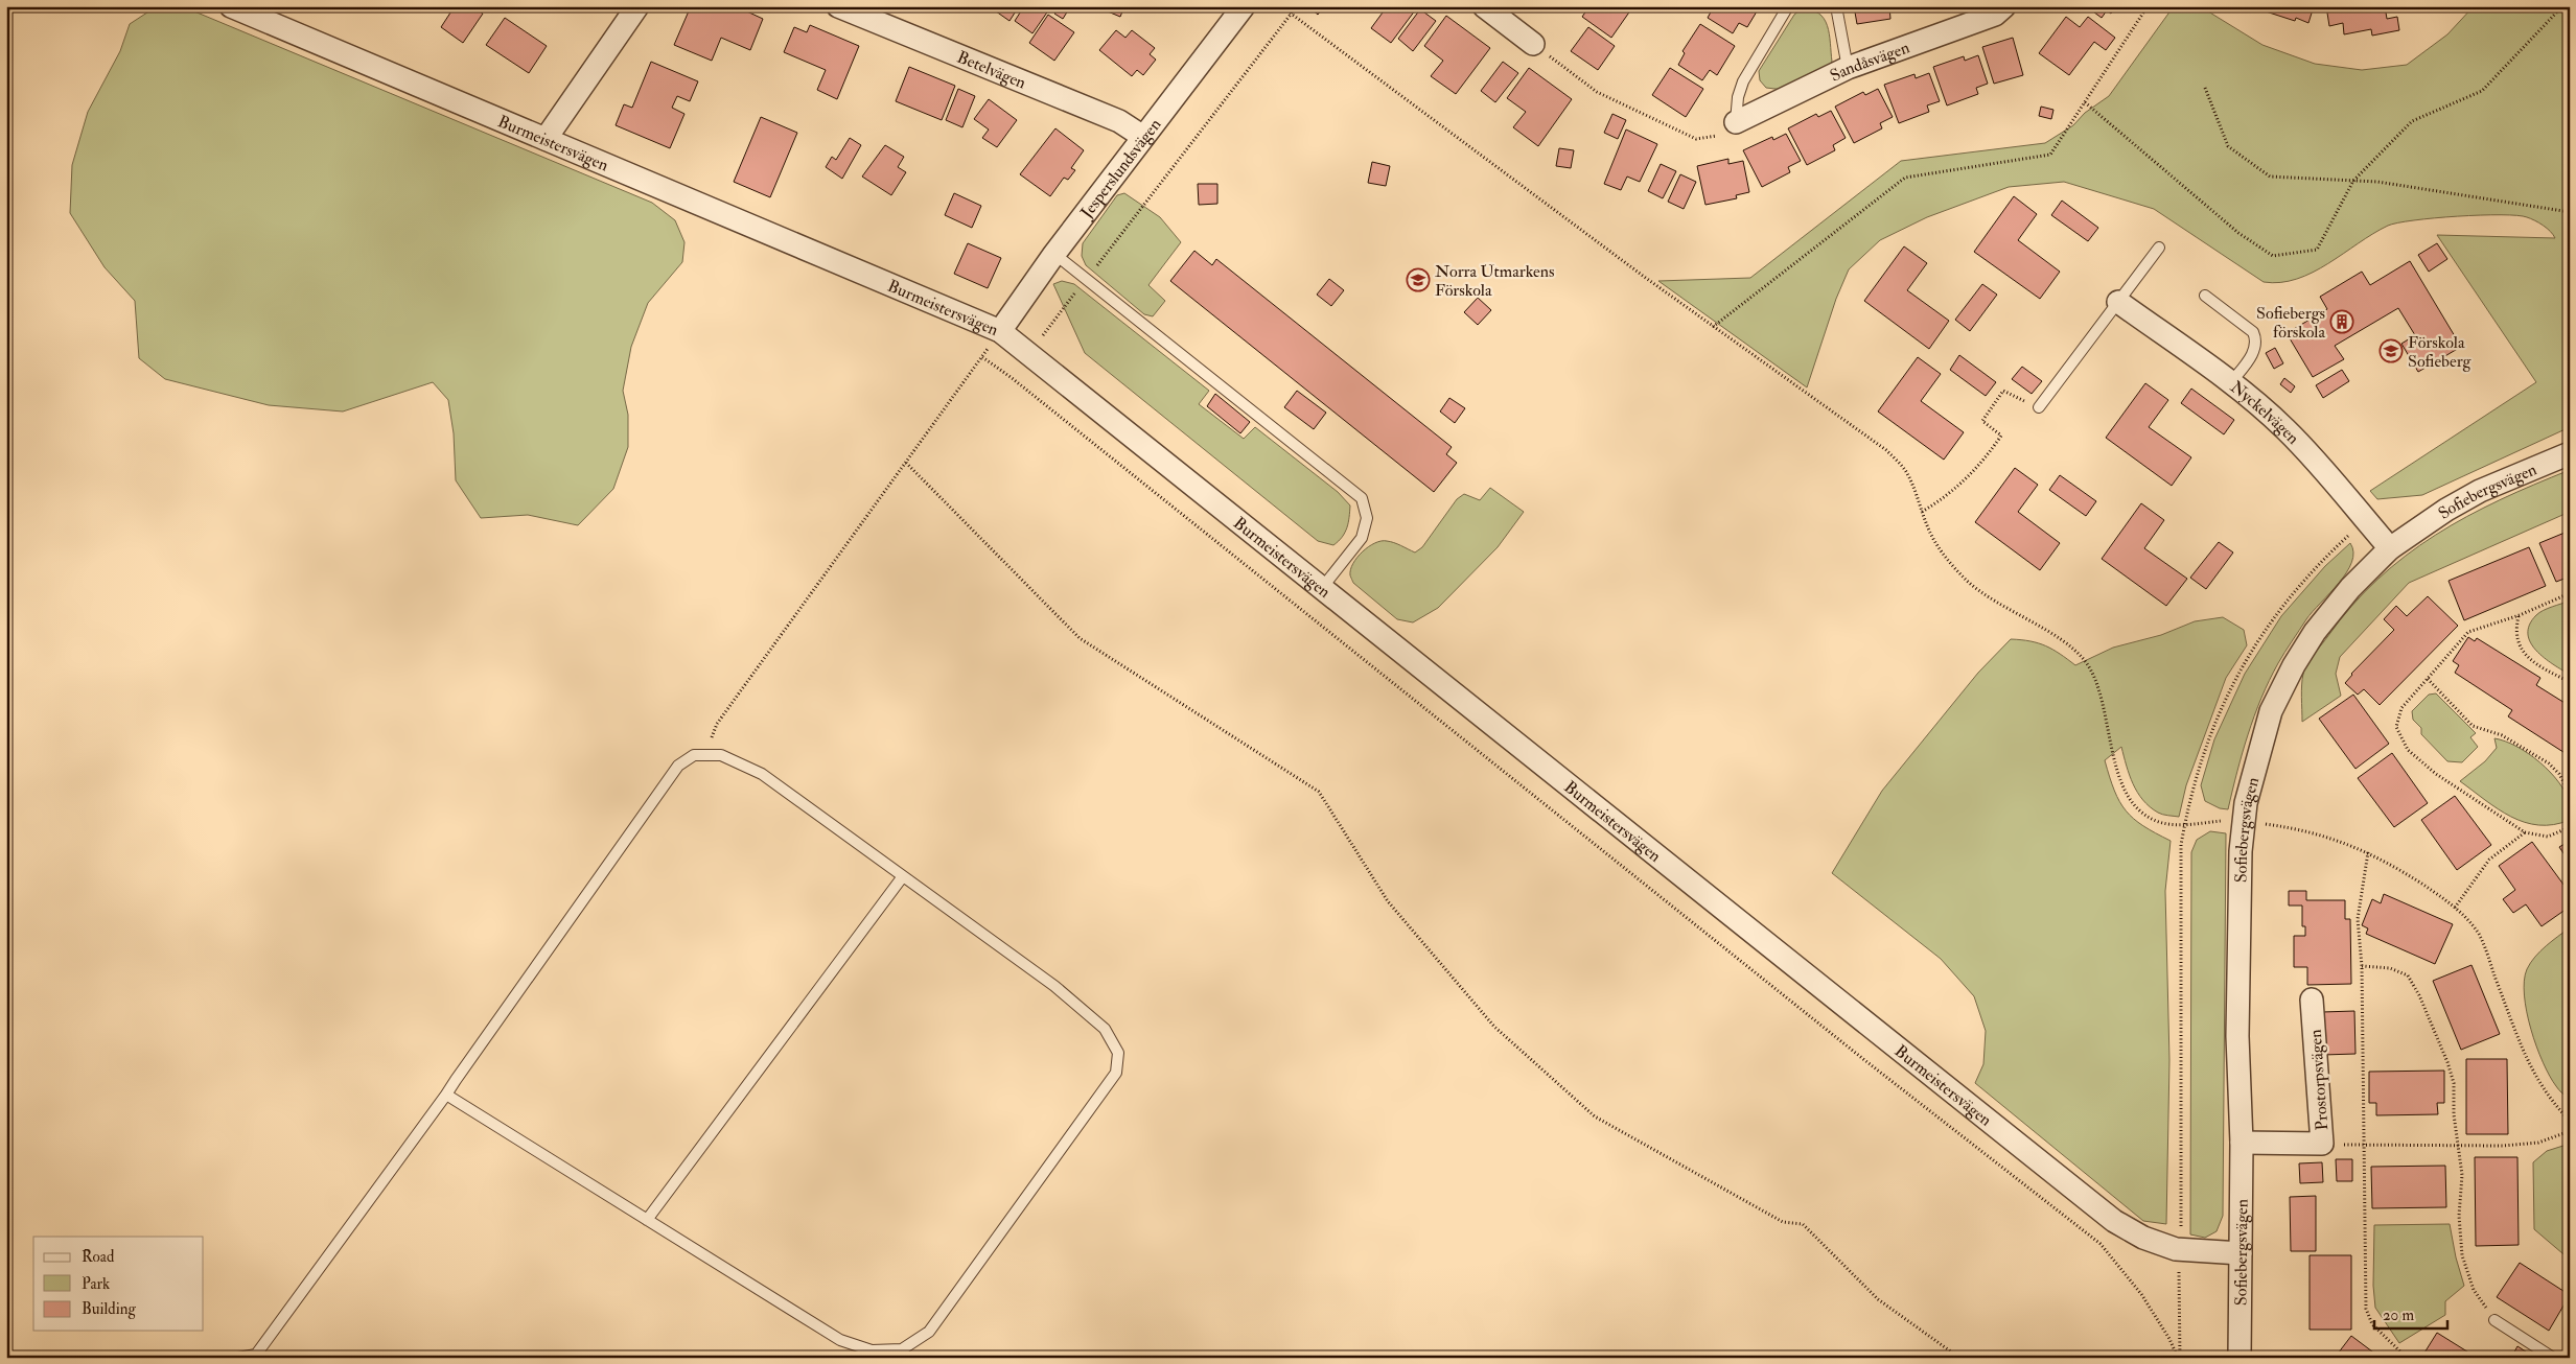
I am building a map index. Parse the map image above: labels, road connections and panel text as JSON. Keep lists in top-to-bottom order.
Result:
{
  "streets": {
    "street": [
      "Sandåsvägen",
      "Betelvägen",
      "Burmeistersvägen",
      "Jesperslundsvägen",
      "Nyckelvägen",
      "Sofiebergsvägen",
      "Prostorpsvägen"
    ]
  },
  "crossings": [
    ["Betelvägen", "Jesperslundsvägen"],
    ["Burmeistersvägen", "Jesperslundsvägen"],
    ["Burmeistersvägen", "Sofiebergsvägen"],
    ["Nyckelvägen", "Sofiebergsvägen"],
    ["Sofiebergsvägen", "Prostorpsvägen"]
  ],
  "places": {
    "school or university": ["Norra Utmarkens Förskola", "Förskola Sofieberg"],
    "building": ["Sofiebergs förskola"]
  },
  "legend": ["Road", "Park", "Building"],
  "scale_bar": "20 m"
}
